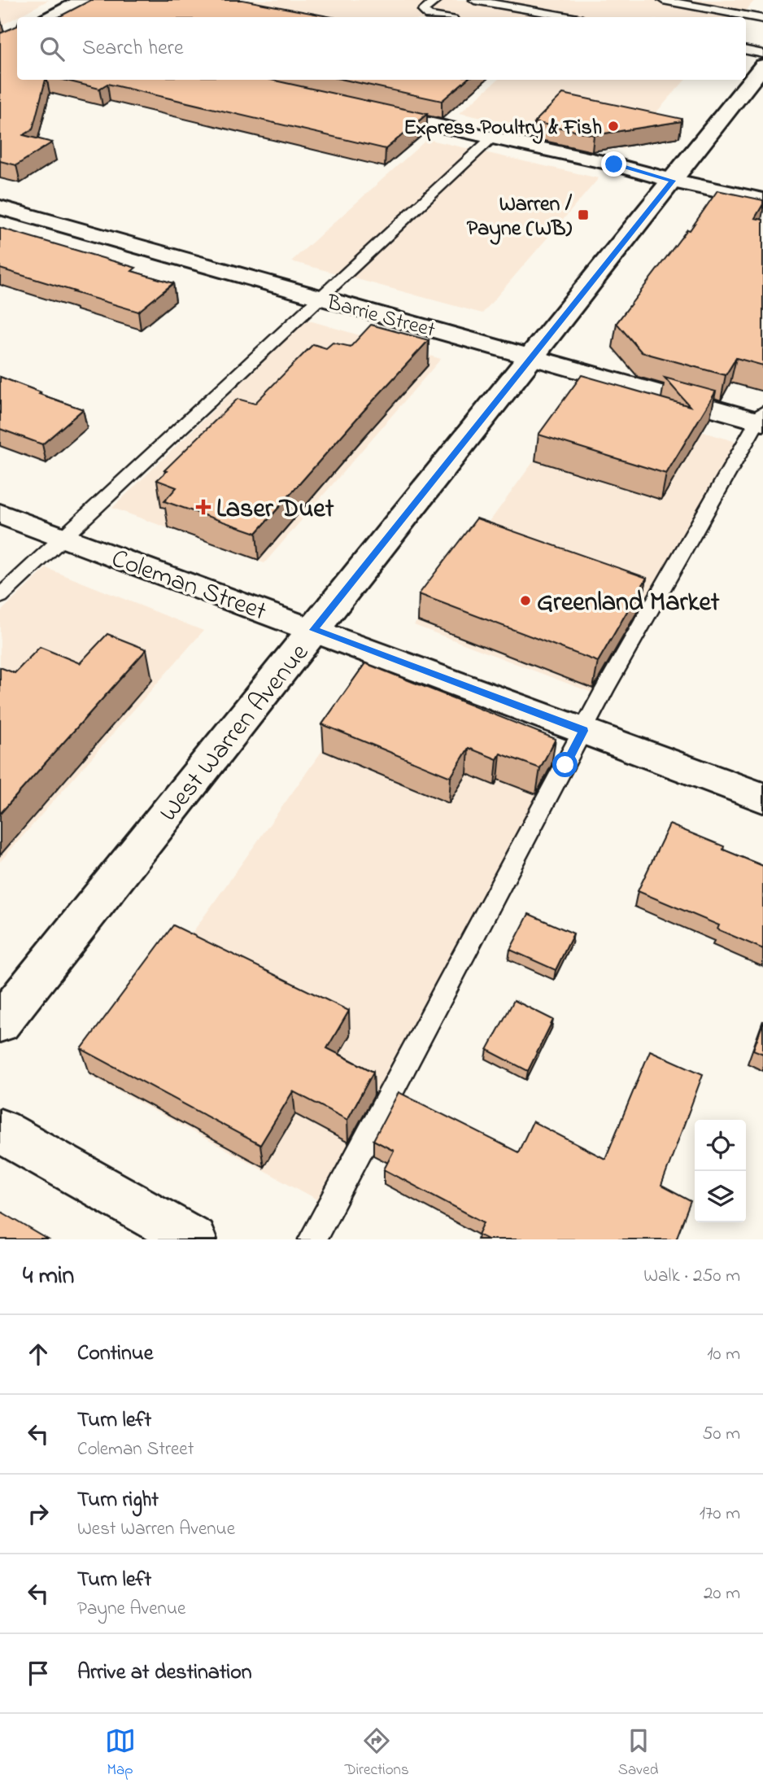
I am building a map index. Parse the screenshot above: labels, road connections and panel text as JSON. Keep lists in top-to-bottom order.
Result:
{
  "streets": {
    "street": ["Barrie Street", "Coleman Street", "West Warren Avenue"]
  },
  "crossings": [
    ["Barrie Street", "West Warren Avenue"],
    ["Coleman Street", "West Warren Avenue"]
  ],
  "places": {
    "other": ["Express Poultry & Fish", "Greenland Market"],
    "transit": ["Warren / Payne (WB)"],
    "health": ["Laser Duet"]
  },
  "page": {
    "search": "Search here",
    "heading": ["4 min", "Walk · 250 m"],
    "list": [
      ["Continue", "10 m"],
      ["Turn left", "Coleman Street", "50 m"],
      ["Turn right", "West Warren Avenue", "170 m"],
      ["Turn left", "Payne Avenue", "20 m"],
      "Arrive at destination"
    ],
    "nav": ["Map", "Directions", "Saved"]
  }
}
